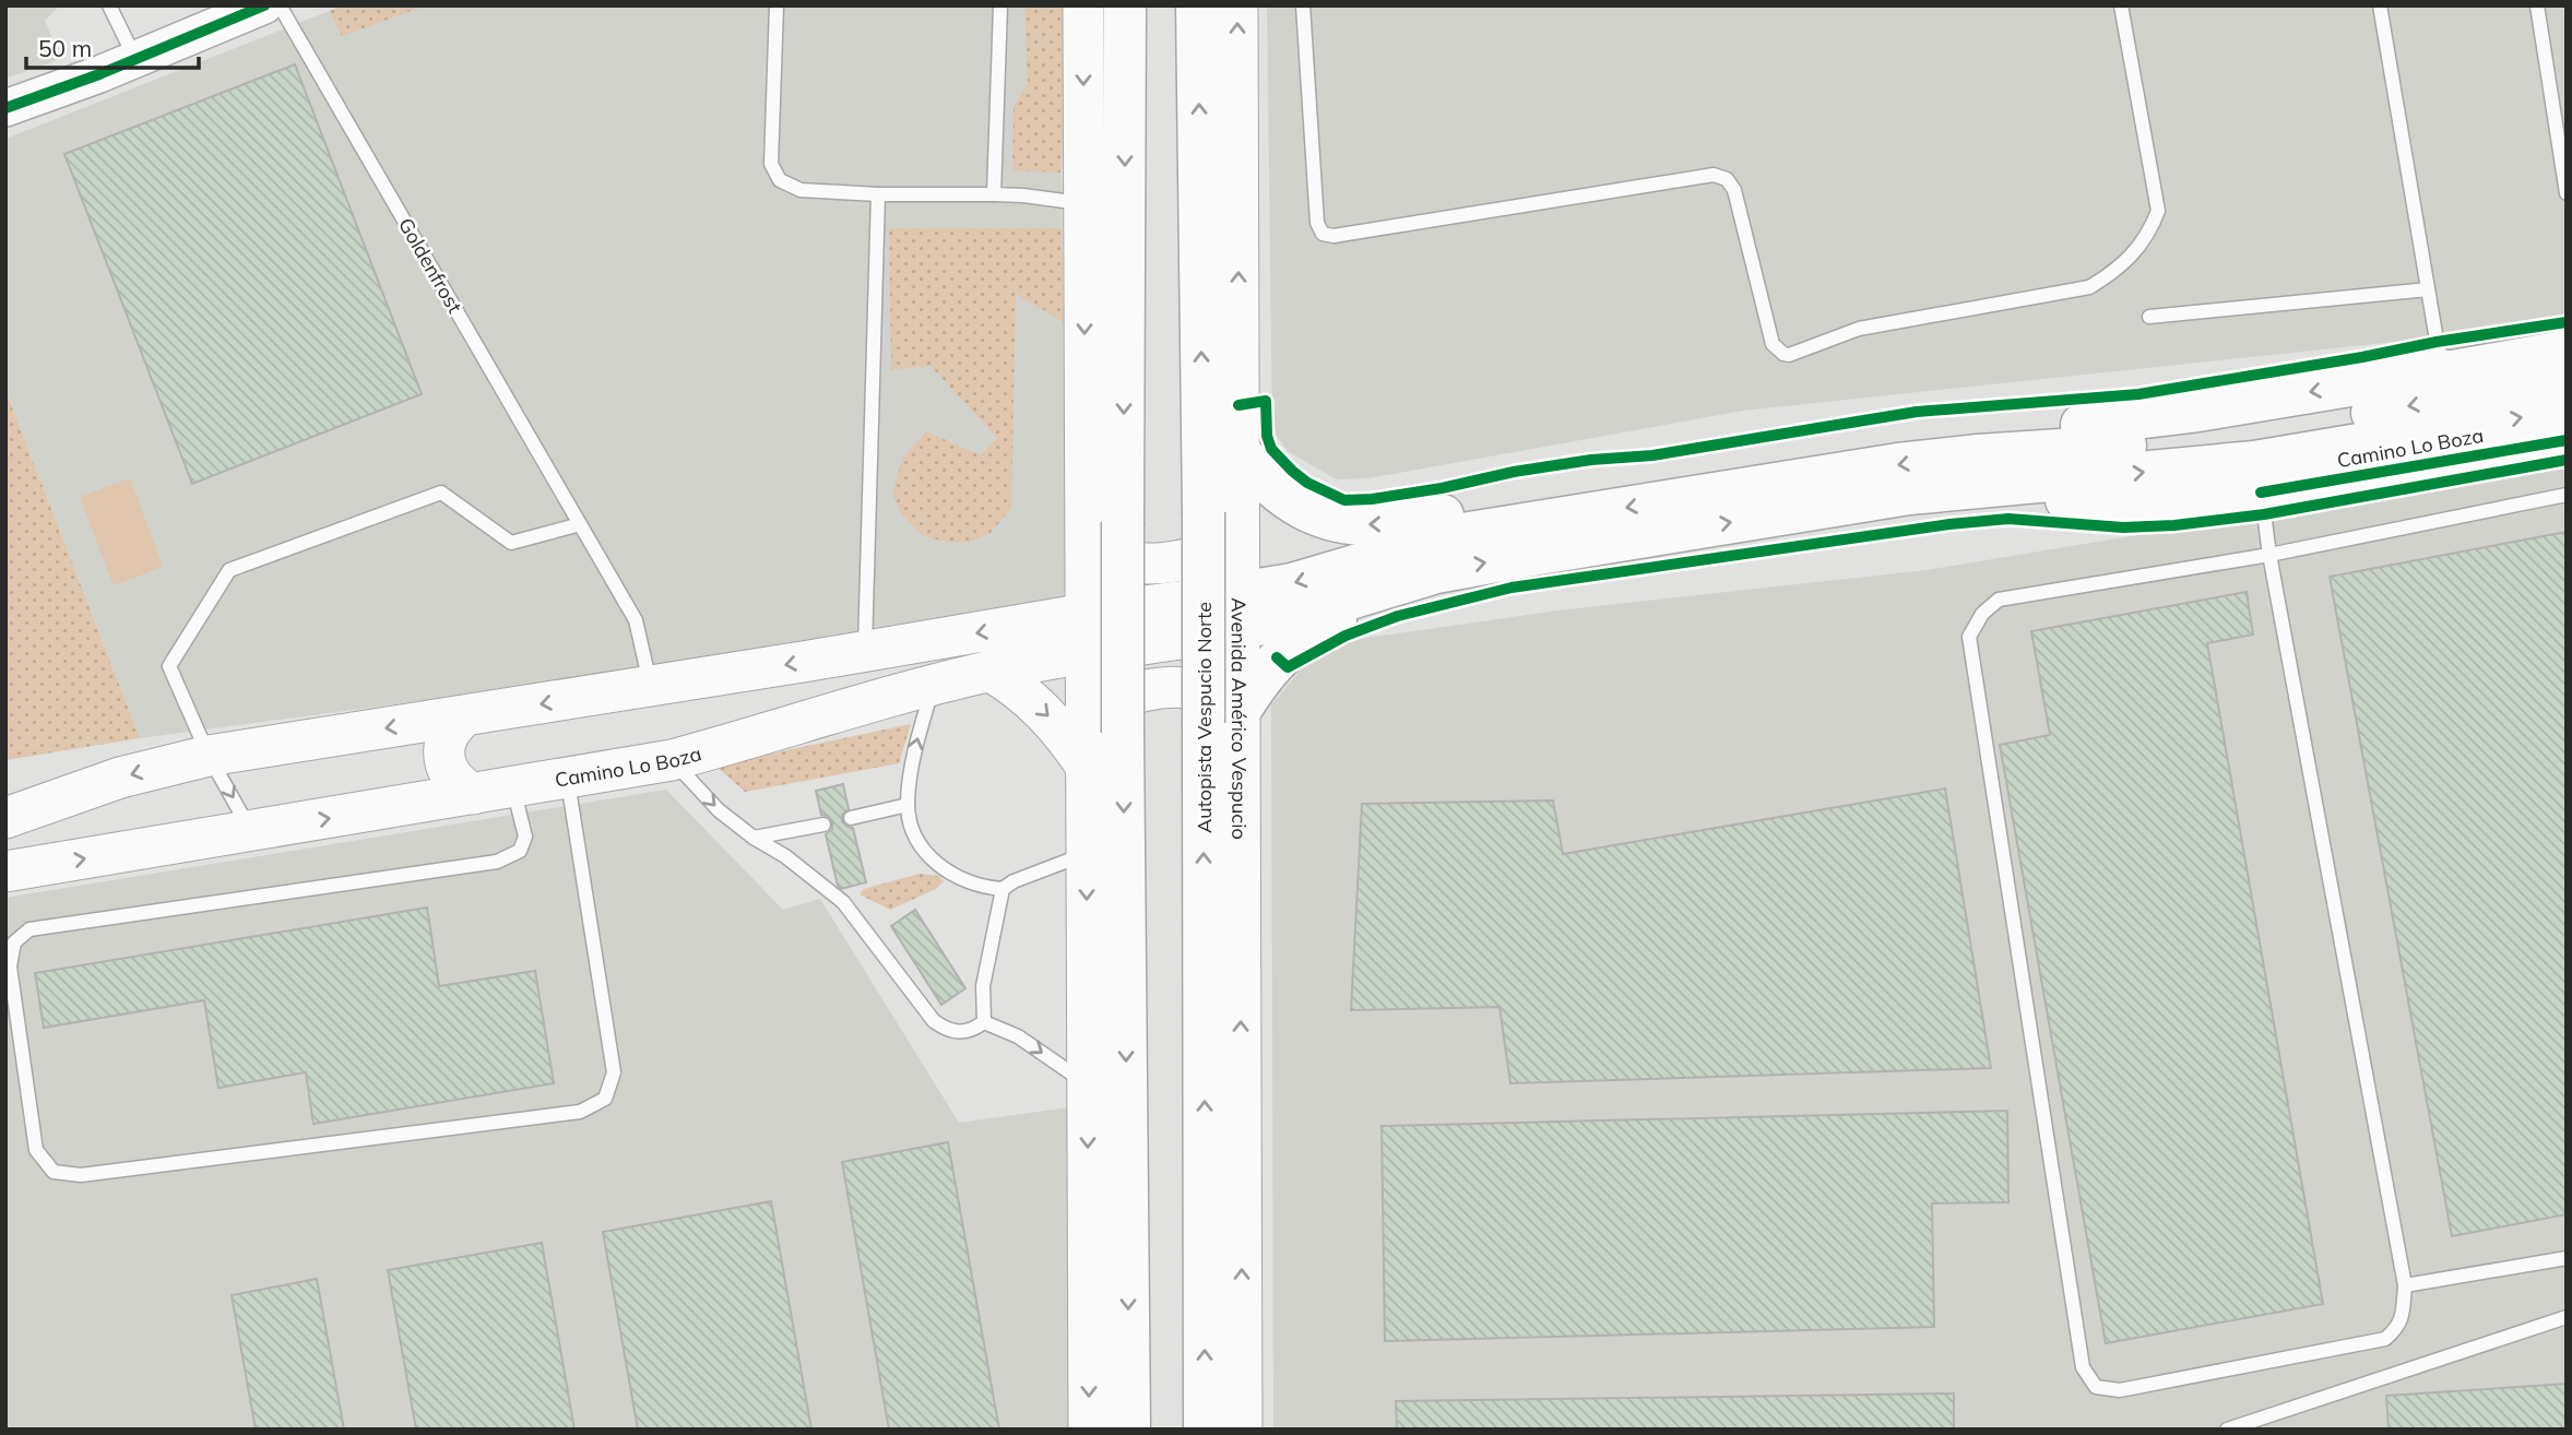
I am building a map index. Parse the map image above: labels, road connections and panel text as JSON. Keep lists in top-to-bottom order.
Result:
{
  "streets": {
    "highway": ["Autopista Vespucio Norte"],
    "main road": ["Camino Lo Boza", "Avenida Américo Vespucio"],
    "lane": ["Goldenfrost"]
  },
  "crossings": [
    ["Camino Lo Boza", "Avenida Américo Vespucio"],
    ["Autopista Vespucio Norte", "Avenida Américo Vespucio"]
  ],
  "scale_bar": "50 m"
}
